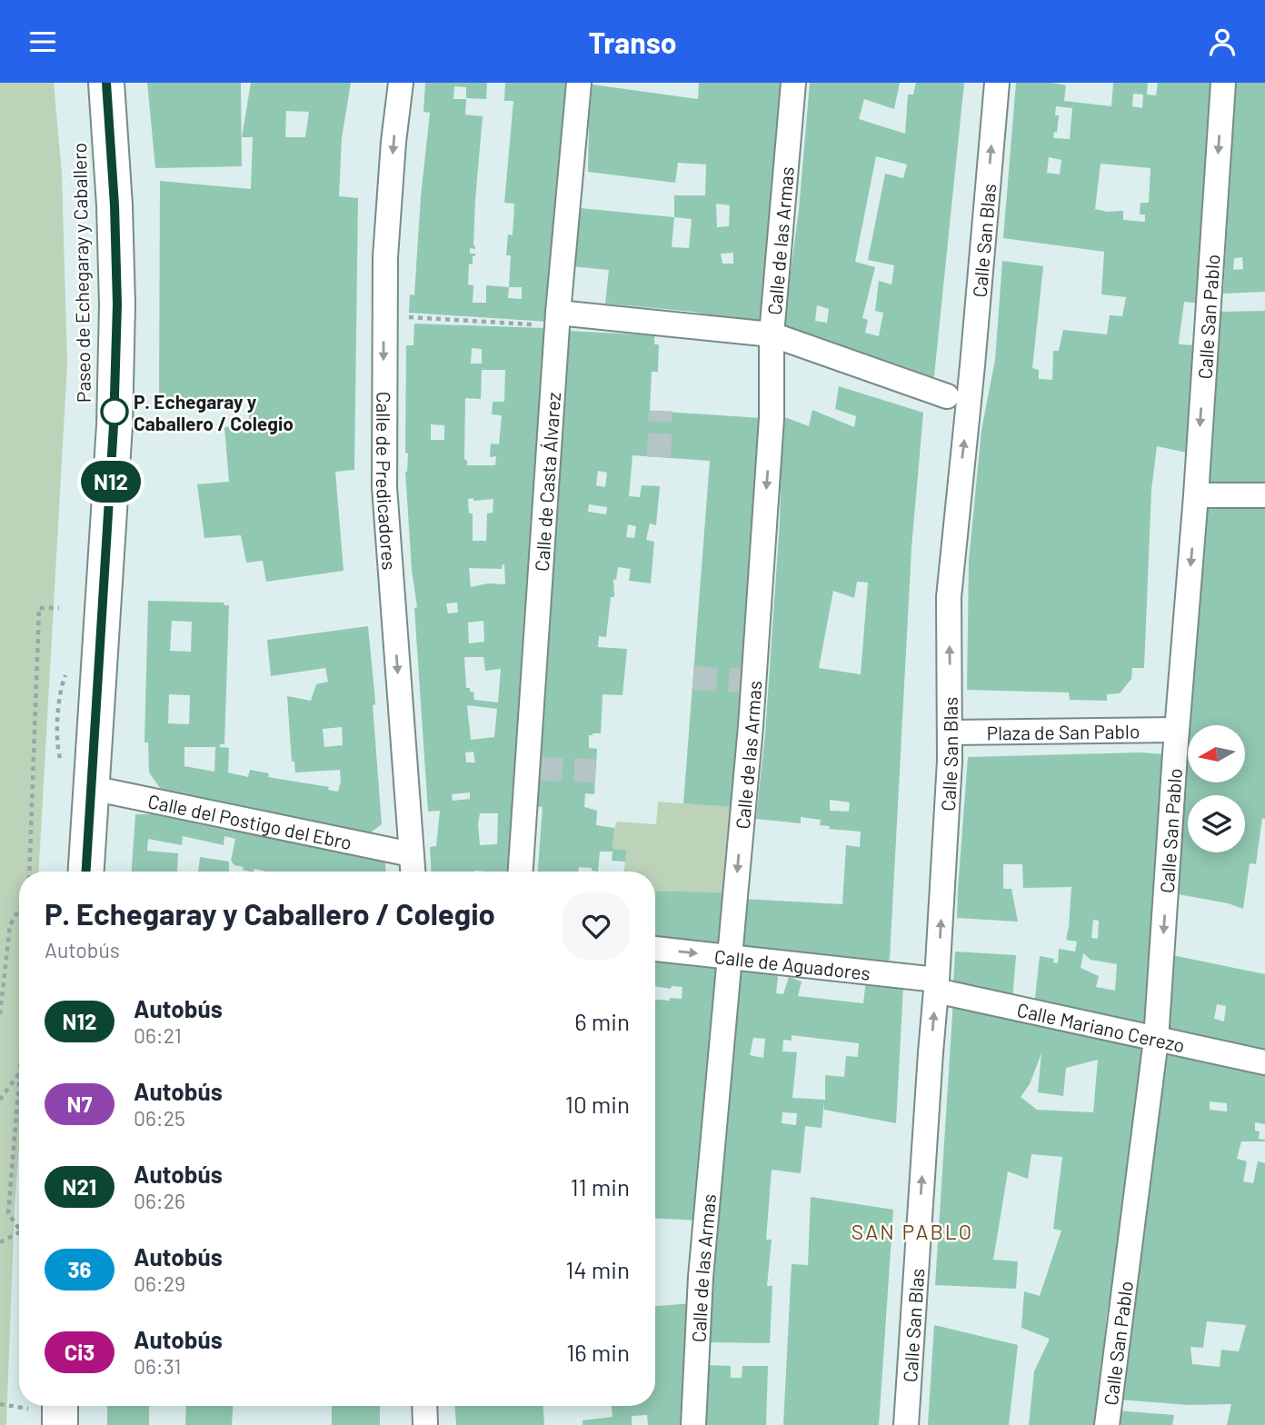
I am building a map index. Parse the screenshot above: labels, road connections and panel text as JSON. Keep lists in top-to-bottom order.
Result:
{
  "streets": {
    "main road": ["Paseo de Echegaray y Caballero"],
    "street": [
      "Calle de las Armas",
      "Calle San Blas",
      "Calle San Pablo",
      "Calle de Predicadores",
      "Calle de Casta Álvarez",
      "Plaza de San Pablo",
      "Calle del Postigo del Ebro",
      "Calle de Aguadores",
      "Calle Mariano Cerezo"
    ]
  },
  "crossings": [
    ["Calle de las Armas", "Calle de Aguadores"],
    ["Calle San Blas", "Plaza de San Pablo"],
    ["Calle San Blas", "Calle de Aguadores"],
    ["Calle San Blas", "Calle Mariano Cerezo"],
    ["Paseo de Echegaray y Caballero", "Calle del Postigo del Ebro"],
    ["Calle San Pablo", "Plaza de San Pablo"],
    ["Calle San Pablo", "Calle Mariano Cerezo"],
    ["Calle de Predicadores", "Calle del Postigo del Ebro"],
    ["Calle de Aguadores", "Calle Mariano Cerezo"]
  ],
  "one_way": [
    "Calle de las Armas",
    "Calle San Blas",
    "Calle San Pablo",
    "Calle de Predicadores"
  ],
  "districts": ["SAN PABLO"],
  "places": ["P. Echegaray y Caballero / Colegio"],
  "lines": ["bus line N12"],
  "north": "left",
  "page": {
    "header": "Transo",
    "on_map": "N12",
    "heading": ["P. Echegaray y Caballero / Colegio", "Autobús"],
    "list": [
      {
        "mark": "N12",
        "name": "Autobús",
        "note": "06:21",
        "value": "6 min"
      },
      {
        "mark": "N7",
        "name": "Autobús",
        "note": "06:25",
        "value": "10 min"
      },
      {
        "mark": "N21",
        "name": "Autobús",
        "note": "06:26",
        "value": "11 min"
      },
      {
        "mark": "36",
        "name": "Autobús",
        "note": "06:29",
        "value": "14 min"
      },
      {
        "mark": "Ci3",
        "name": "Autobús",
        "note": "06:31",
        "value": "16 min"
      }
    ]
  }
}
